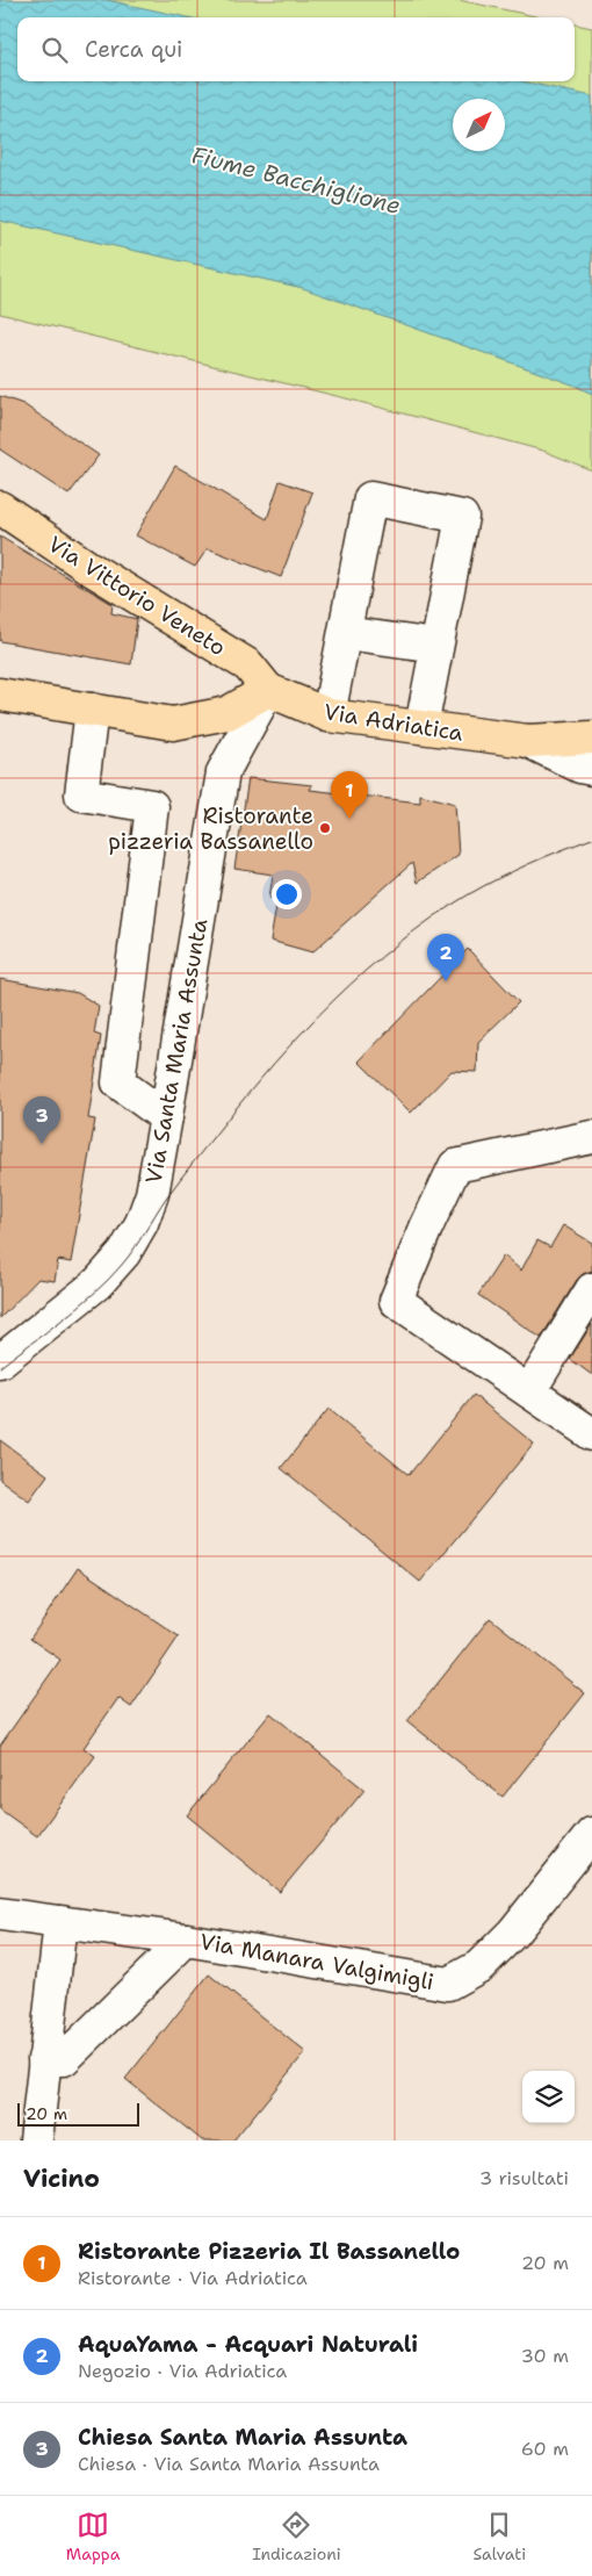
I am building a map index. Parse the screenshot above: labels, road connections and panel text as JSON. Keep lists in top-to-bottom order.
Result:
{
  "streets": {
    "main road": ["Via Vittorio Veneto", "Via Adriatica"],
    "street": ["Via Santa Maria Assunta", "Via Manara Valgimigli"]
  },
  "crossings": [
    ["Via Vittorio Veneto", "Via Adriatica"],
    ["Via Vittorio Veneto", "Via Santa Maria Assunta"],
    ["Via Adriatica", "Via Santa Maria Assunta"]
  ],
  "water": ["Fiume Bacchiglione"],
  "places": ["Ristorante pizzeria Bassanello"],
  "scale_bar": "20 m",
  "north": "top right",
  "page": {
    "search": "Cerca qui",
    "pins": ["1", "2", "3"],
    "scale": "20 m",
    "heading": ["Vicino", "3 risultati"],
    "list": [
      {
        "mark": "1",
        "name": "Ristorante Pizzeria Il Bassanello",
        "note": "Ristorante · Via Adriatica",
        "value": "20 m"
      },
      {
        "mark": "2",
        "name": "AquaYama - Acquari Naturali",
        "note": "Negozio · Via Adriatica",
        "value": "30 m"
      },
      {
        "mark": "3",
        "name": "Chiesa Santa Maria Assunta",
        "note": "Chiesa · Via Santa Maria Assunta",
        "value": "60 m"
      }
    ],
    "nav": ["Mappa", "Indicazioni", "Salvati"]
  }
}
